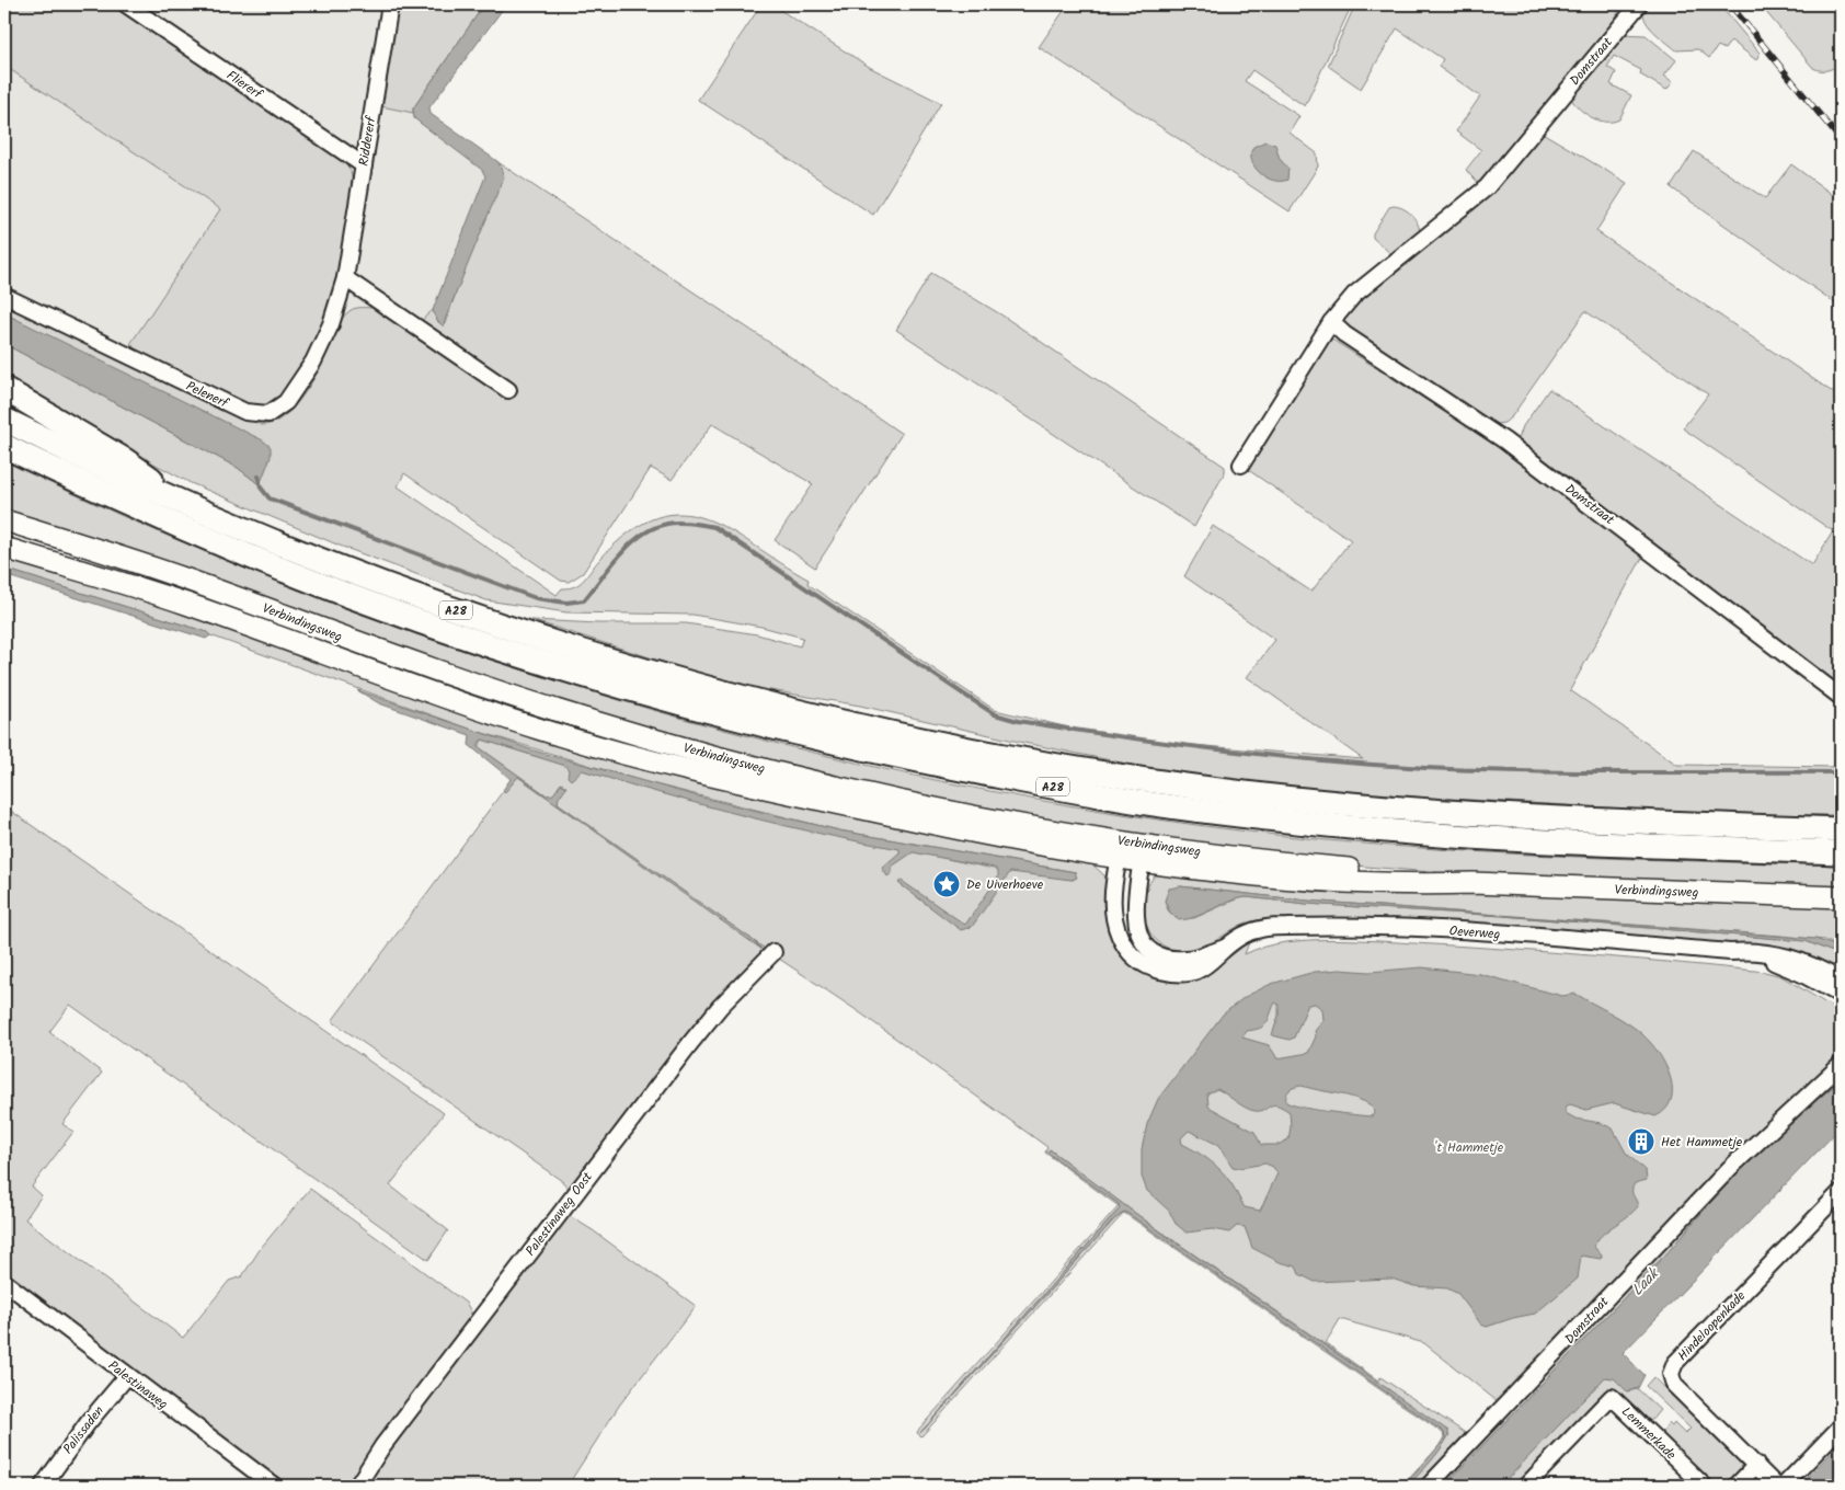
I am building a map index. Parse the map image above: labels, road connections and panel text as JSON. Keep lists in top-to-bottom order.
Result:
{
  "streets": {
    "highway": ["A28"],
    "main road": ["Verbindingsweg"],
    "street": [
      "Domstraat",
      "Fliererf",
      "Riddererf",
      "Pelenerf",
      "Oeverweg",
      "Palestinaweg Oost",
      "Hindeloopenkade",
      "Palestinaweg",
      "Palissaden",
      "Lemmerkade"
    ]
  },
  "crossings": [
    ["Fliererf", "Riddererf"],
    ["Riddererf", "Pelenerf"],
    ["Verbindingsweg", "Oeverweg"],
    ["Palestinaweg", "Palissaden"]
  ],
  "water": ["Laak"],
  "parks": ["'t Hammetje"],
  "places": {
    "place": ["De Uiverhoeve"],
    "building": ["Het Hammetje"]
  }
}
